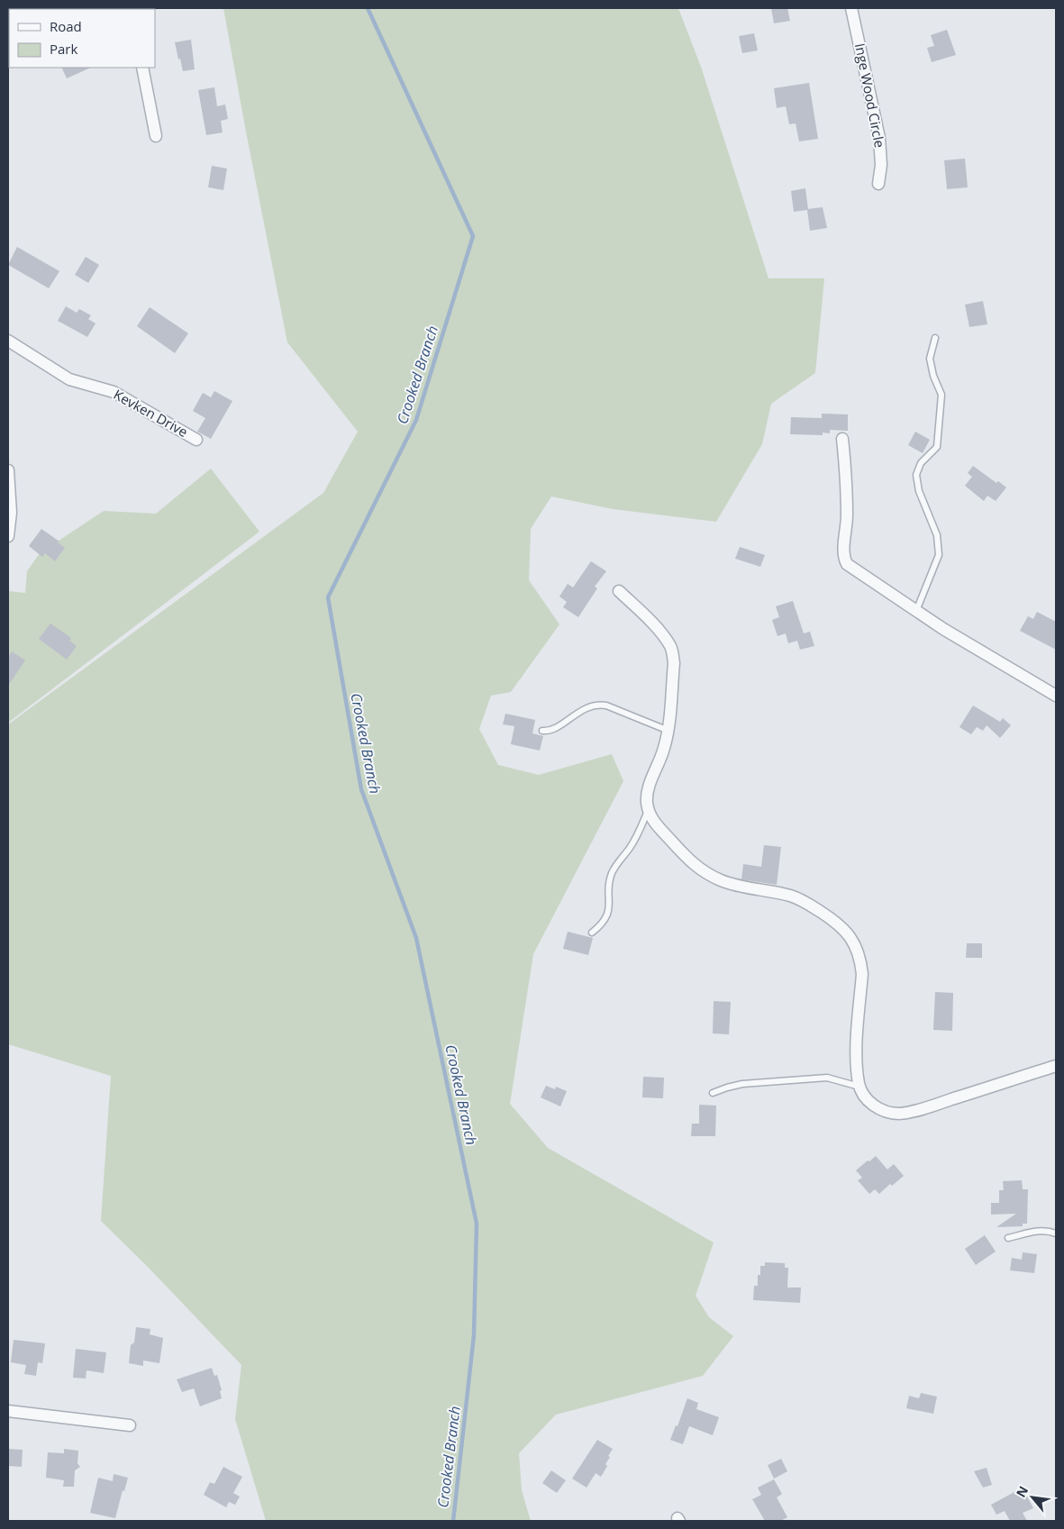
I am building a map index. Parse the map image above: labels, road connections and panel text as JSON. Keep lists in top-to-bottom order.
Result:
{
  "streets": {
    "street": ["Inge Wood Circle", "Kevken Drive"]
  },
  "water": ["Crooked Branch"],
  "legend": ["Road", "Park"],
  "north": "top left"
}
